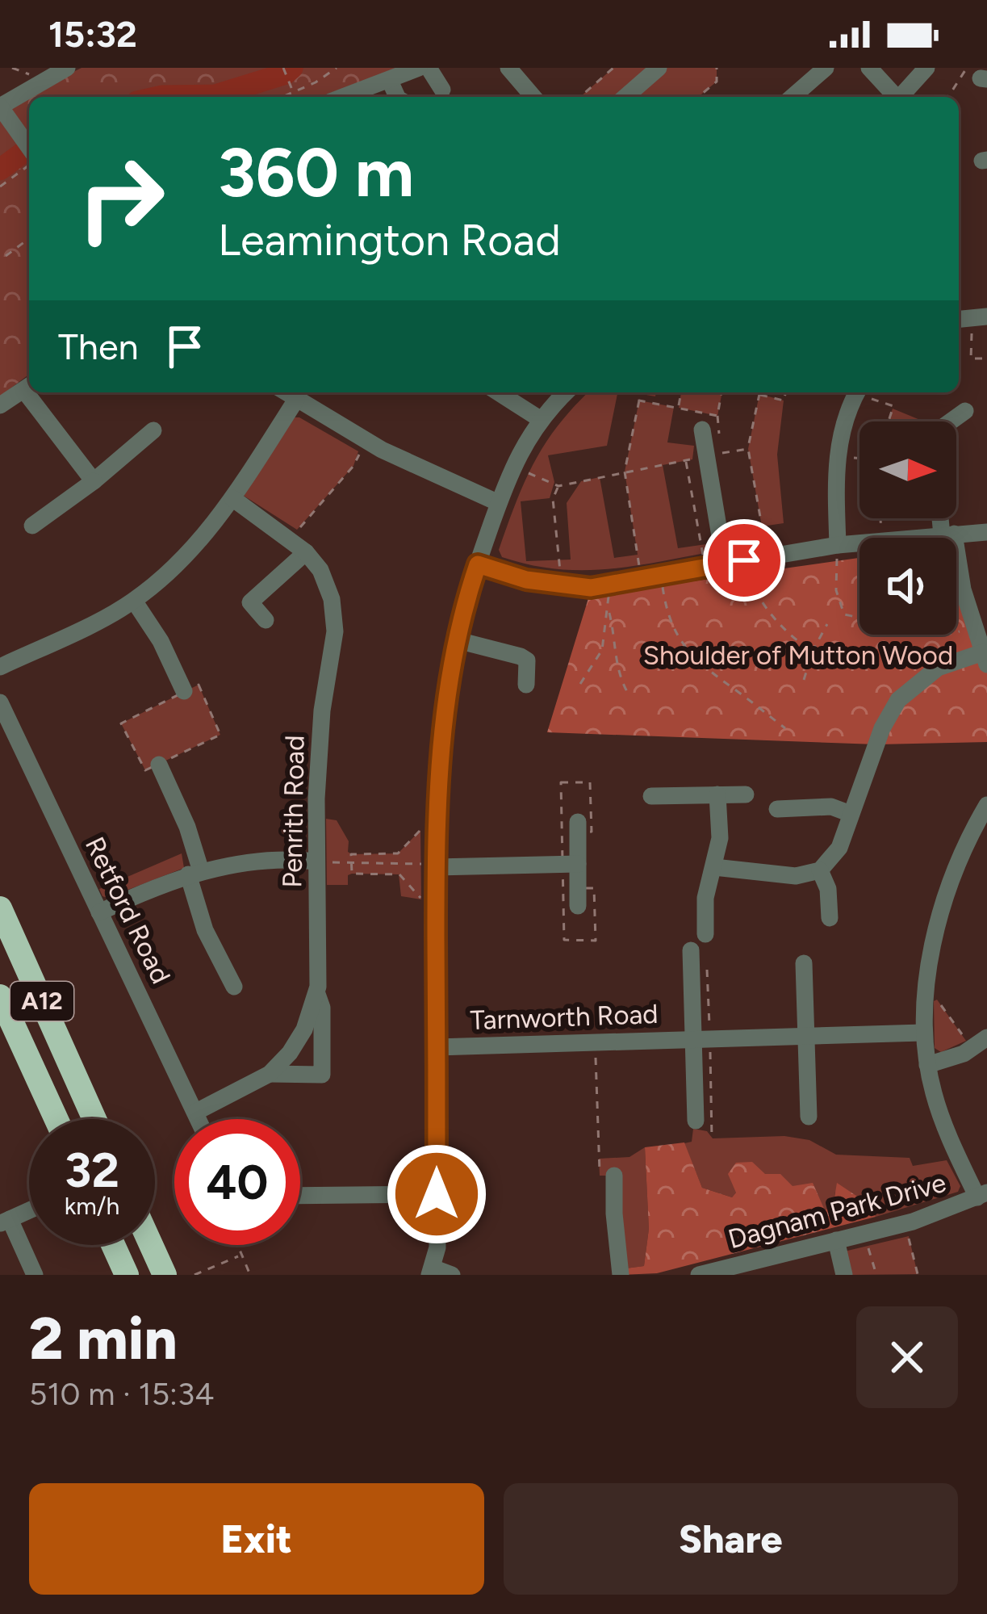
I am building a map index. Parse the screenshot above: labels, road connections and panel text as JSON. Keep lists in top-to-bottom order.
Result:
{
  "streets": {
    "highway": ["A12"],
    "street": [
      "Penrith Road",
      "Retford Road",
      "Tarnworth Road",
      "Dagnam Park Drive"
    ]
  },
  "crossings": [
    ["Penrith Road", "Retford Road"]
  ],
  "parks": ["Shoulder of Mutton Wood"],
  "north": "right",
  "page": {
    "status": "15:32",
    "turn": ["360 m", "Leamington Road"],
    "then": "Then",
    "speed": "32 km/h",
    "limit": "40",
    "heading": ["2 min", "510 m · 15:34"],
    "buttons": ["Exit", "Share"]
  }
}
